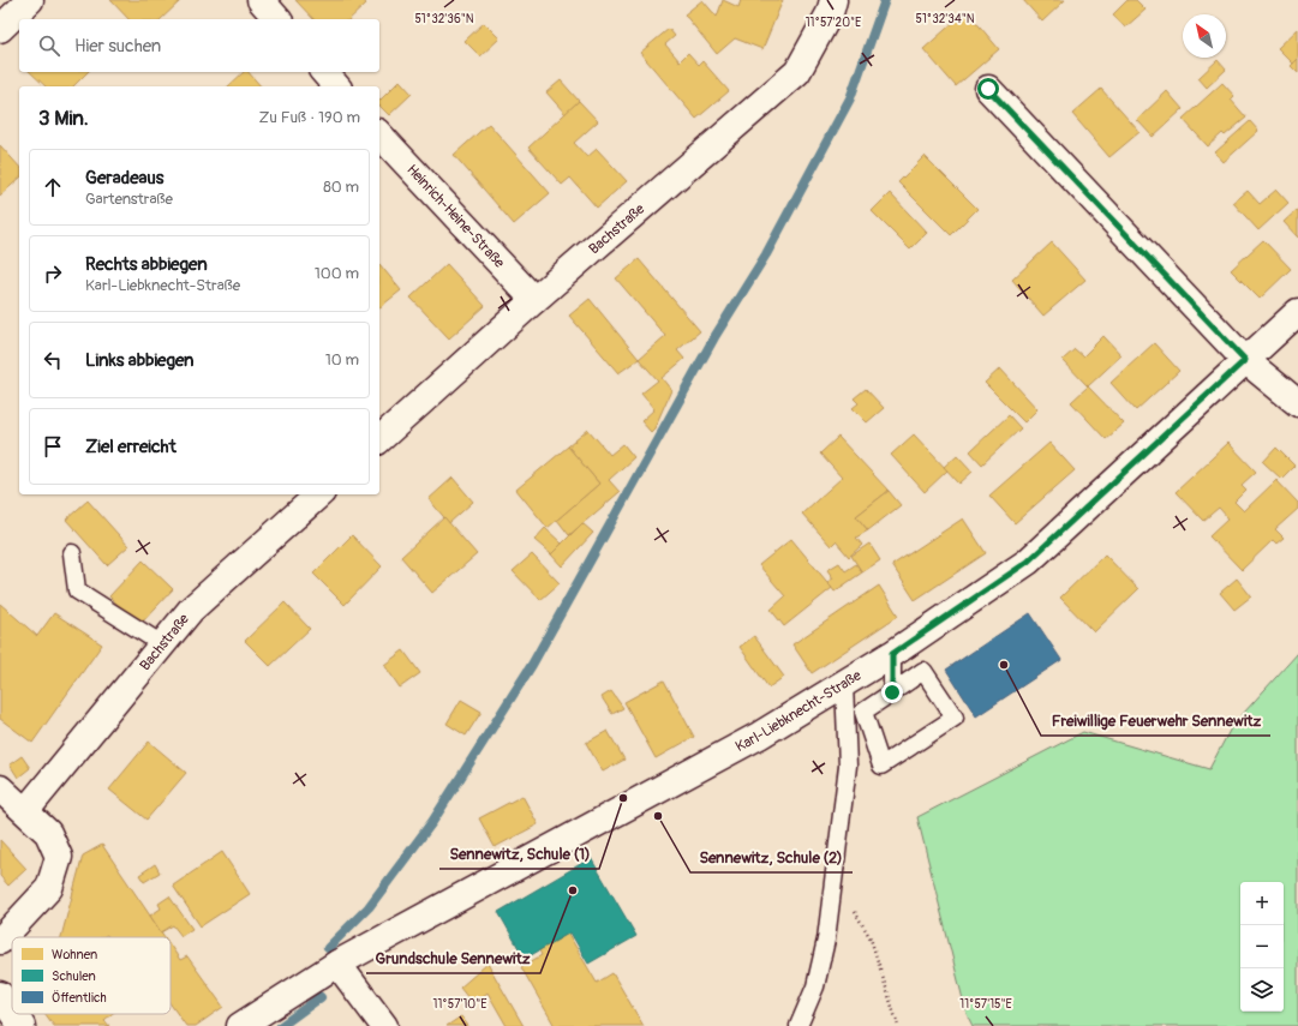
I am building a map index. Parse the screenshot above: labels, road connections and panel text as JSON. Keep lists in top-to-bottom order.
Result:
{
  "streets": {
    "street": ["Heinrich-Heine-Straße", "Bachstraße", "Karl-Liebknecht-Straße"]
  },
  "crossings": [
    ["Heinrich-Heine-Straße", "Bachstraße"]
  ],
  "places": [
    "Freiwillige Feuerwehr Sennewitz",
    "Sennewitz, Schule (1)",
    "Sennewitz, Schule (2)",
    "Grundschule Sennewitz"
  ],
  "legend": ["Wohnen", "Schulen", "Öffentlich"],
  "north": "top left",
  "page": {
    "search": "Hier suchen",
    "heading": ["3 Min.", "Zu Fuß · 190 m"],
    "list": [
      ["Geradeaus", "Gartenstraße", "80 m"],
      ["Rechts abbiegen", "Karl-Liebknecht-Straße", "100 m"],
      ["Links abbiegen", "10 m"],
      "Ziel erreicht"
    ],
    "map_buttons": ["+", "−"]
  },
  "coordinates": [
    "51°32'36\"N",
    "51°32'34\"N",
    "11°57'20\"E",
    "11°57'10\"E",
    "11°57'15\"E"
  ]
}
